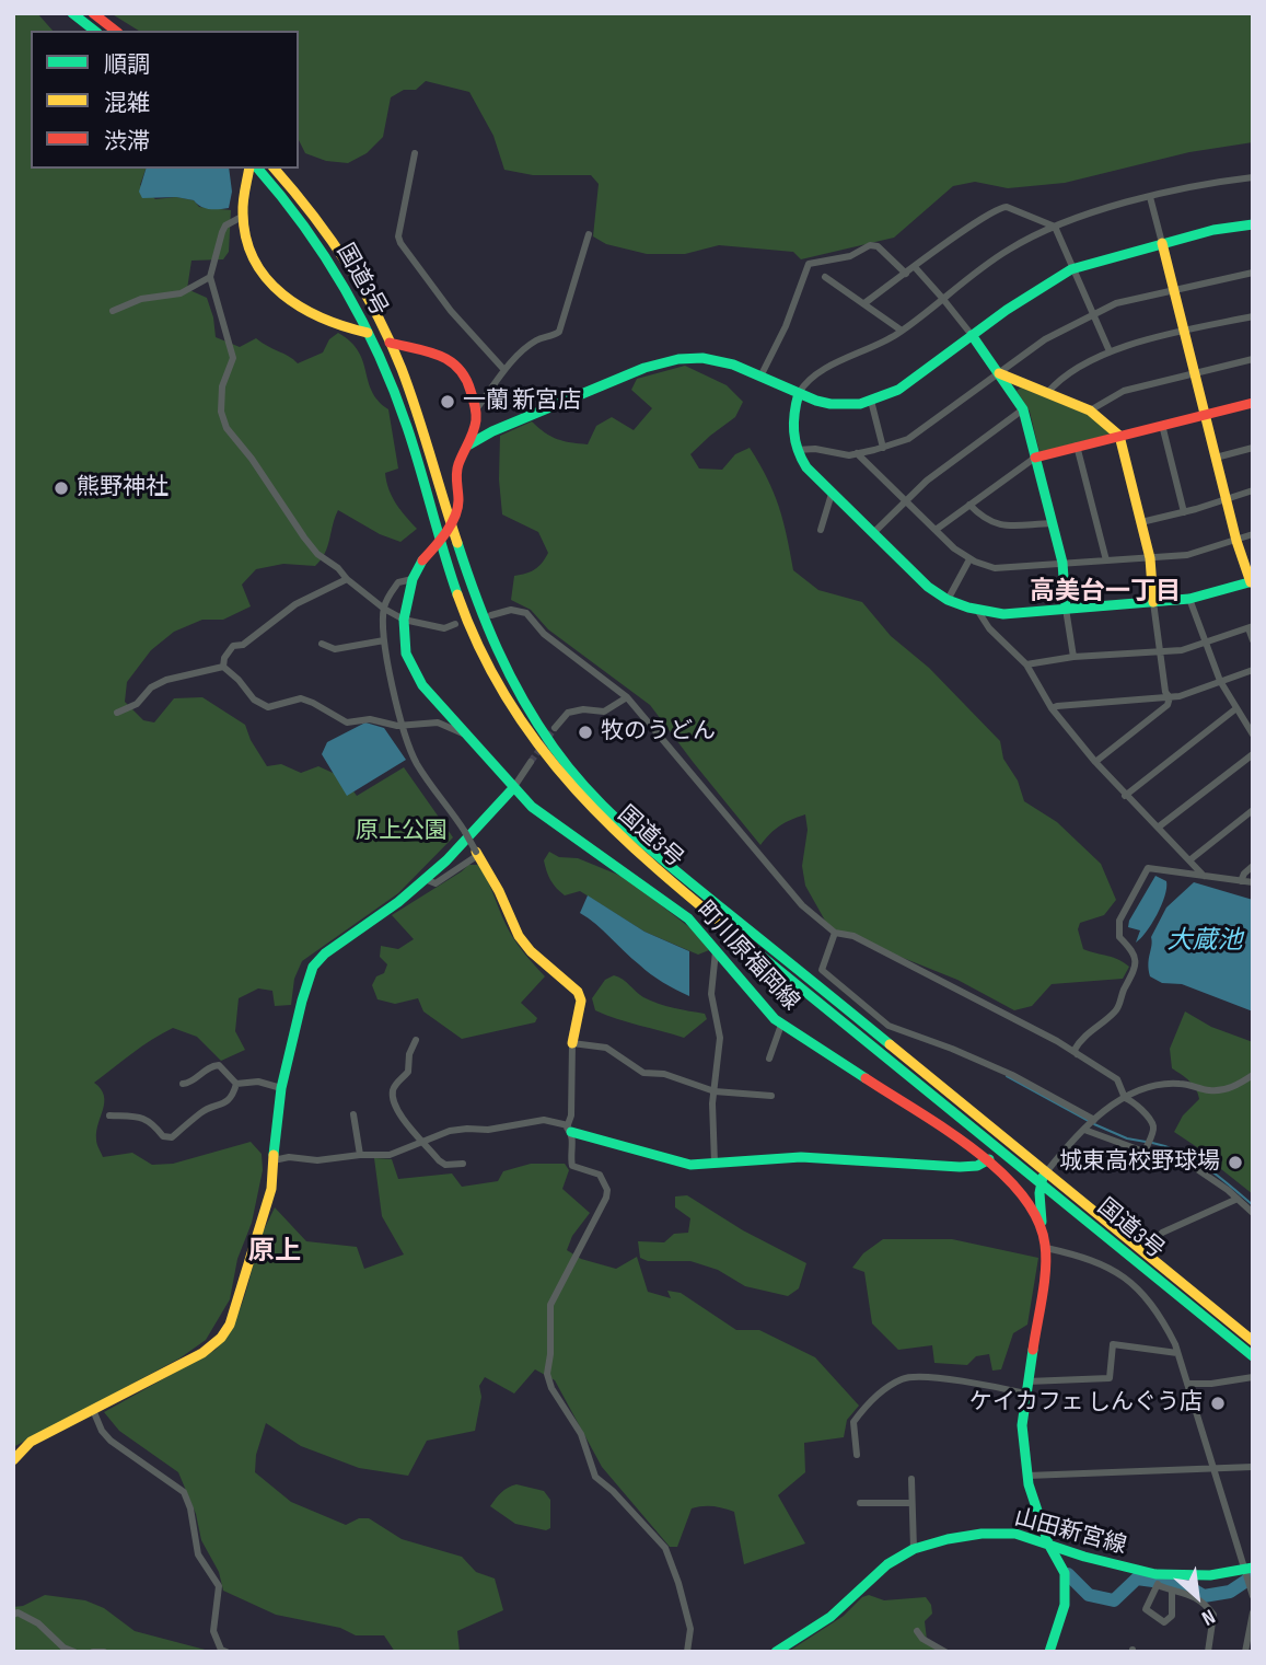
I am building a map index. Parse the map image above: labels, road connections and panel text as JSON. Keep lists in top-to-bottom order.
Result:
{
  "streets": {
    "main road": ["国道3号", "町川原福岡線", "山田新宮線"]
  },
  "crossings": [
    ["国道3号", "町川原福岡線"],
    ["町川原福岡線", "山田新宮線"]
  ],
  "districts": ["高美台一丁目", "原上"],
  "water": ["大蔵池"],
  "parks": ["原上公園"],
  "places": [
    "一蘭 新宮店",
    "熊野神社",
    "牧のうどん",
    "城東高校野球場",
    "ケイカフェ しんぐう店"
  ],
  "legend": ["順調", "混雑", "渋滞"],
  "north": "bottom right"
}
